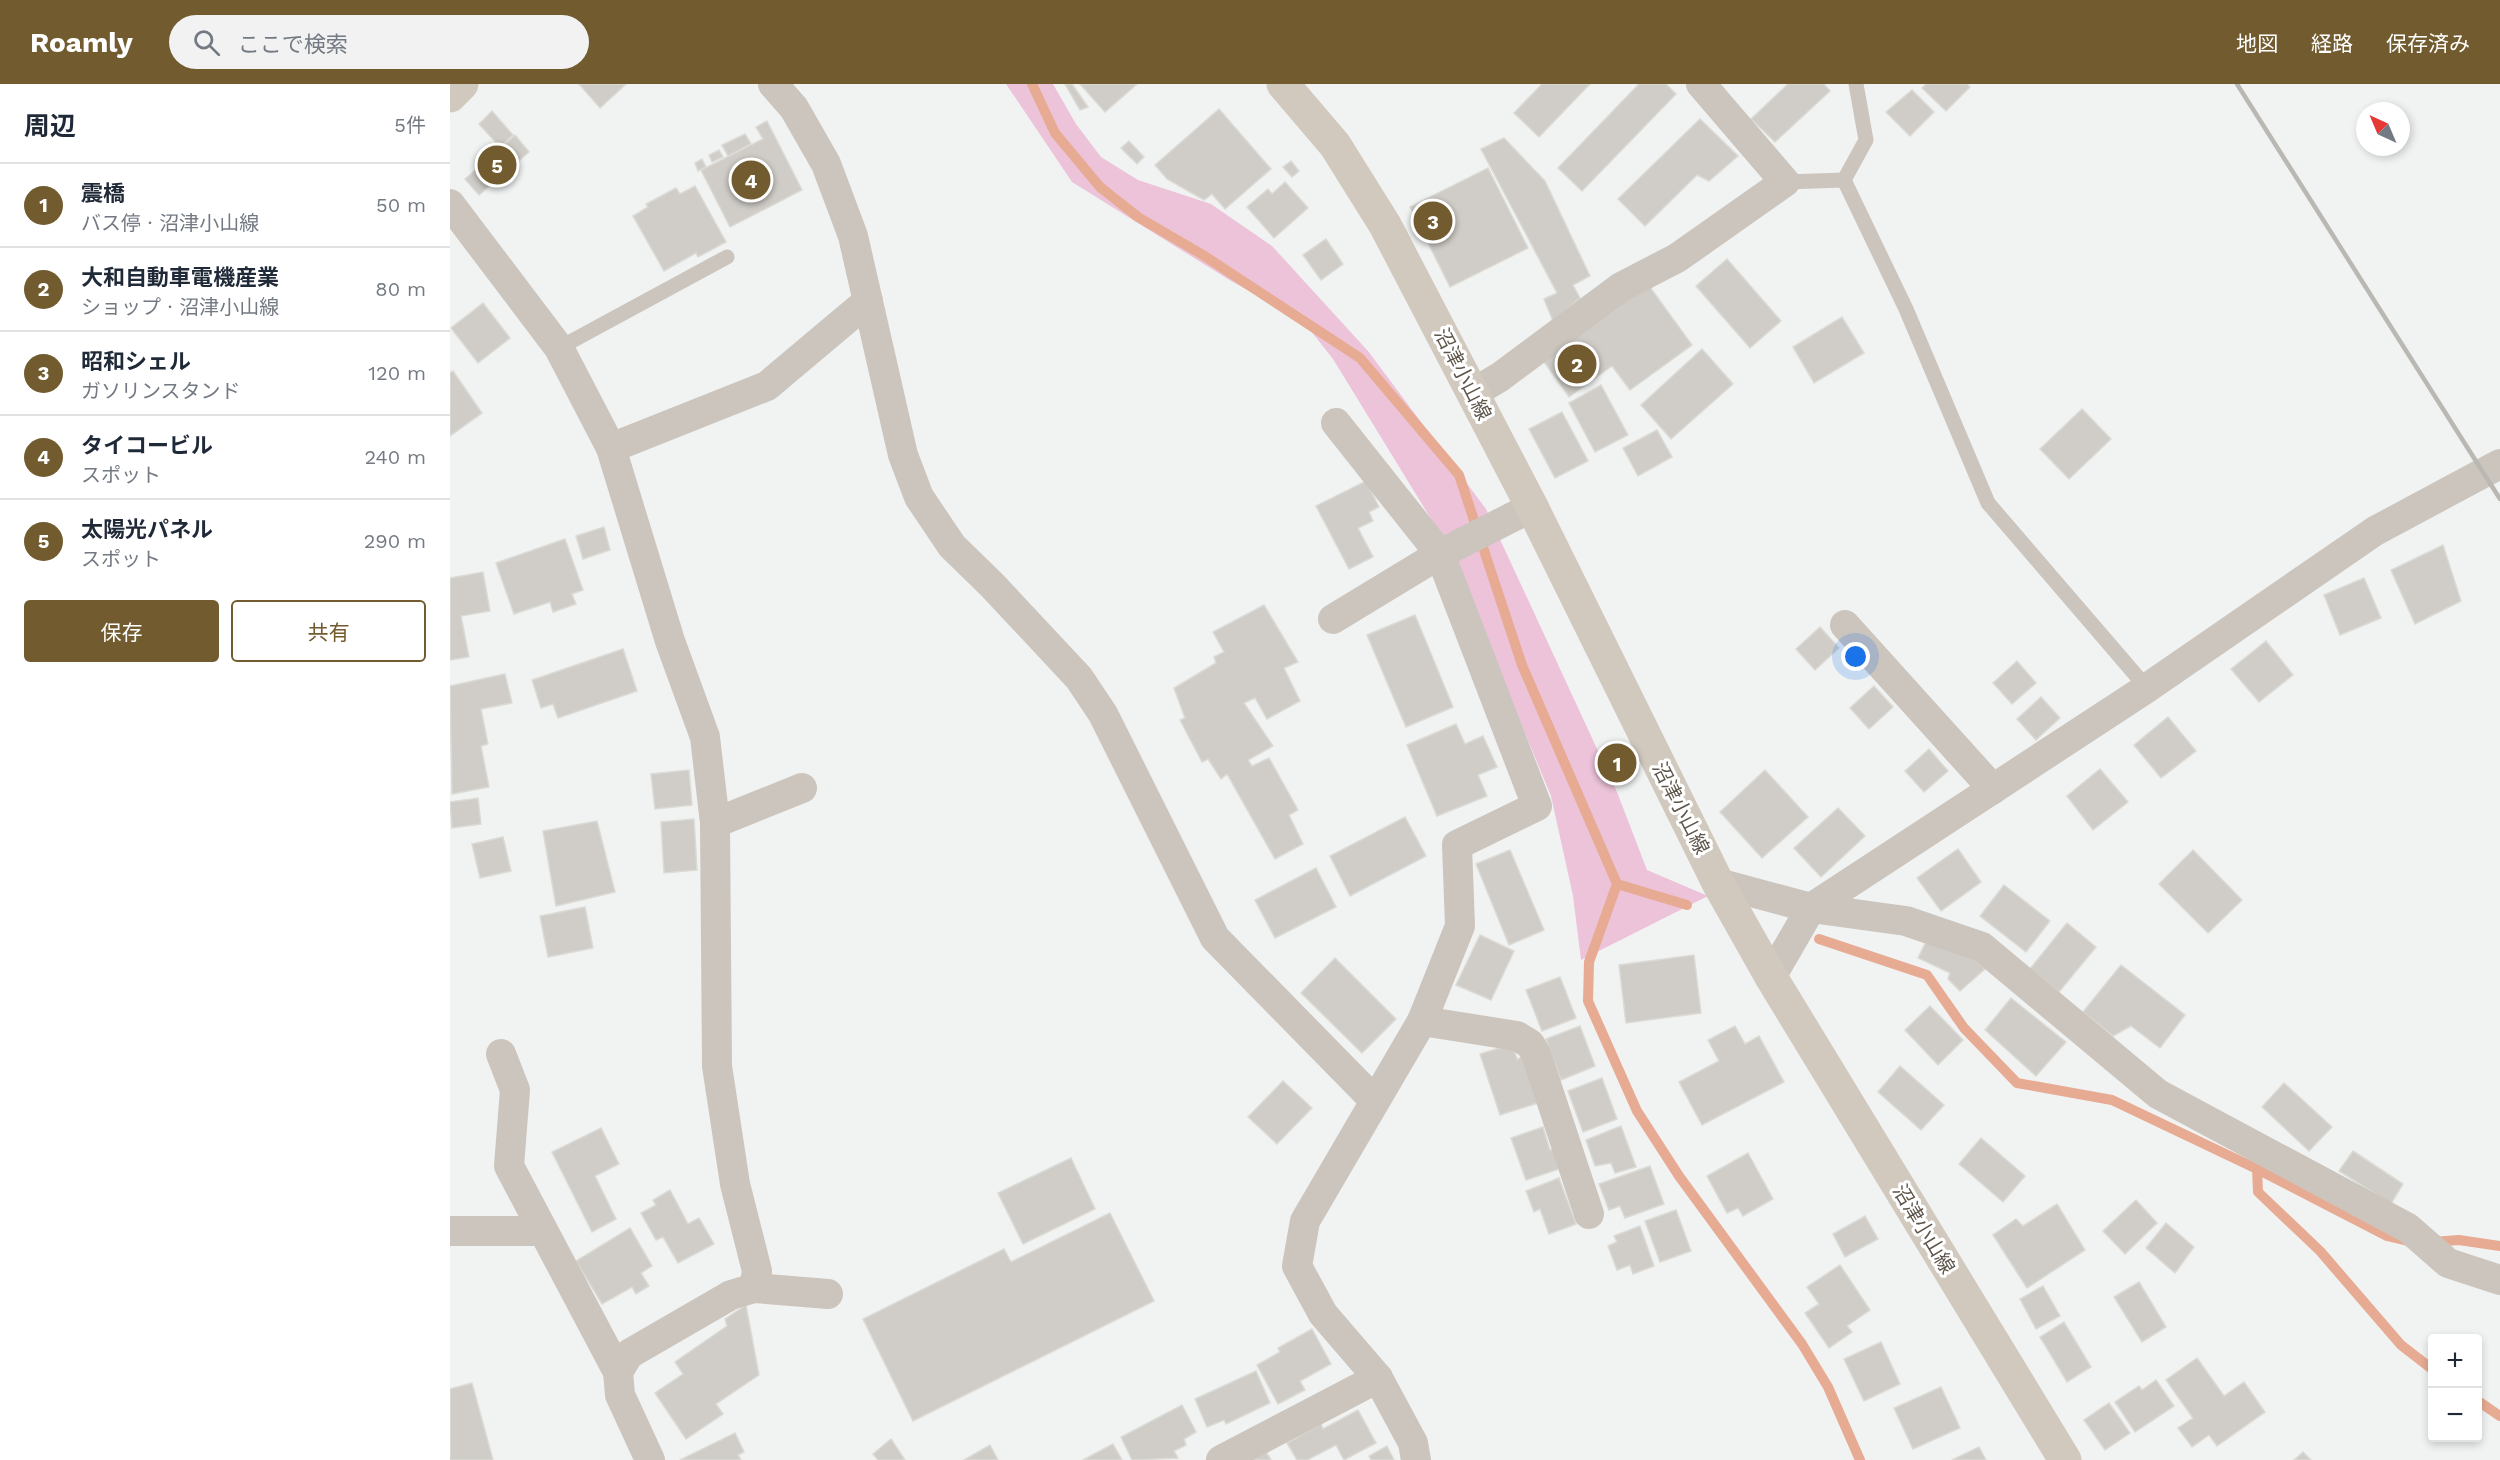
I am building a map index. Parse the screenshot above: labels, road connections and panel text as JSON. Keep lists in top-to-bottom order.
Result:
{
  "streets": {
    "main road": ["沼津小山線"]
  },
  "north": "top left",
  "page": {
    "header": "Roamly",
    "search": "ここで検索",
    "nav": ["地図", "経路", "保存済み"],
    "heading": ["周辺", "5件"],
    "pins": [
      "5",
      "4",
      "3",
      "2",
      "1"
    ],
    "list": [
      {
        "mark": "1",
        "name": "震橋",
        "note": "バス停 · 沼津小山線",
        "value": "50 m"
      },
      {
        "mark": "2",
        "name": "大和自動車電機産業",
        "note": "ショップ · 沼津小山線",
        "value": "80 m"
      },
      {
        "mark": "3",
        "name": "昭和シェル",
        "note": "ガソリンスタンド",
        "value": "120 m"
      },
      {
        "mark": "4",
        "name": "タイコービル",
        "note": "スポット",
        "value": "240 m"
      },
      {
        "mark": "5",
        "name": "太陽光パネル",
        "note": "スポット",
        "value": "290 m"
      }
    ],
    "buttons": ["保存", "共有"],
    "map_buttons": ["+", "−"]
  }
}
